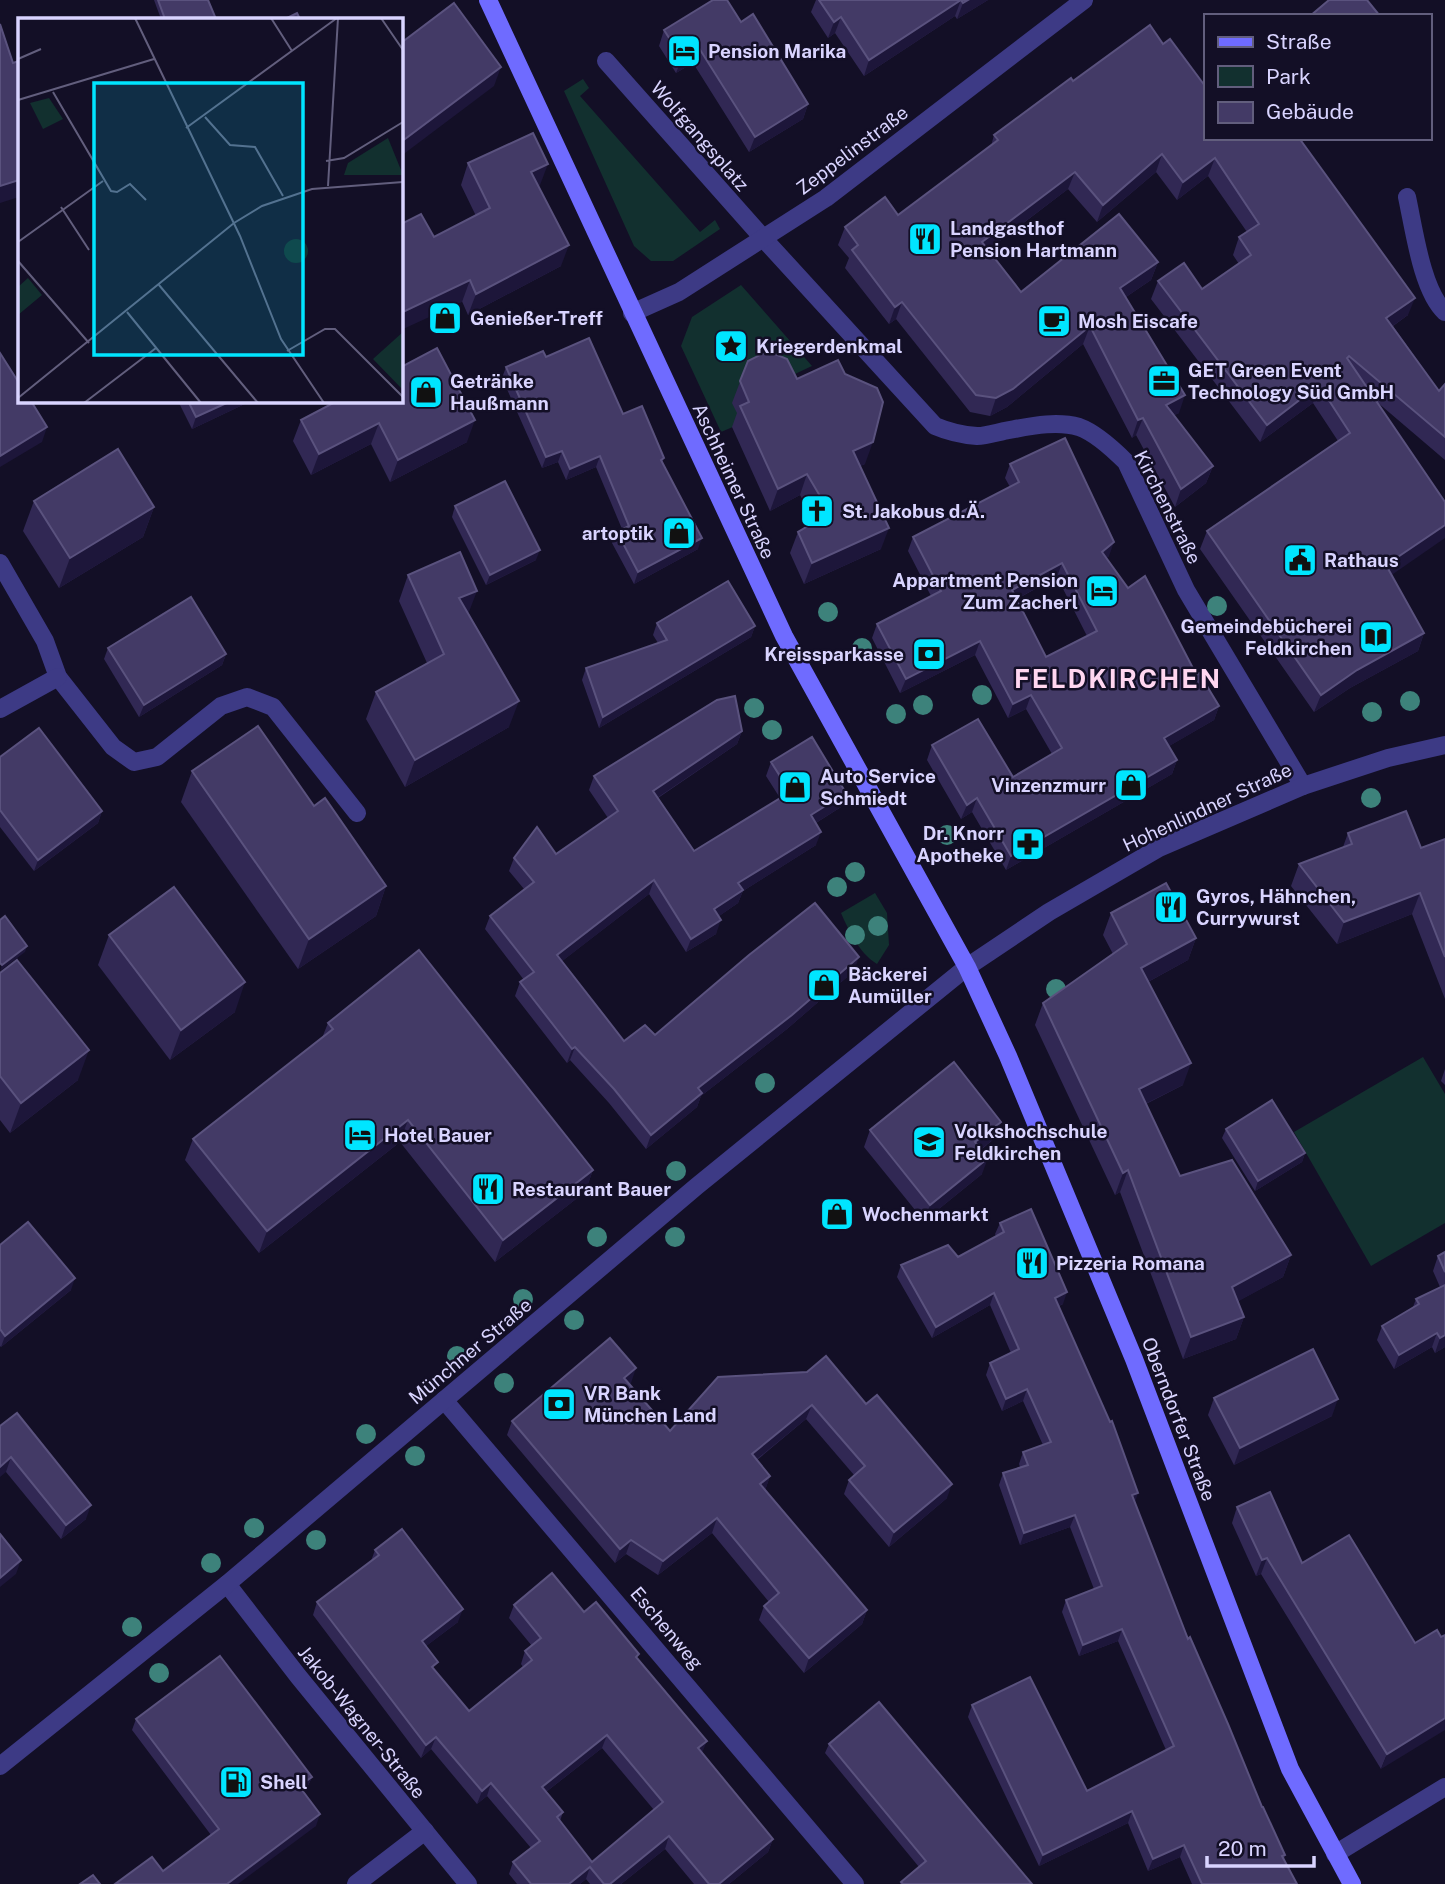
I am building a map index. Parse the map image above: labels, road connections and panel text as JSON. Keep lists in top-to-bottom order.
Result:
{
  "streets": {
    "main road": ["Aschheimer Straße", "Oberndorfer Straße"],
    "street": [
      "Wolfgangsplatz",
      "Zeppelinstraße",
      "Kirchenstraße",
      "Hohenlindner Straße",
      "Münchner Straße",
      "Eschenweg",
      "Jakob-Wagner-Straße"
    ]
  },
  "crossings": [
    ["Wolfgangsplatz", "Zeppelinstraße"],
    ["Wolfgangsplatz", "Kirchenstraße"],
    ["Zeppelinstraße", "Aschheimer Straße"],
    ["Zeppelinstraße", "Kirchenstraße"],
    ["Aschheimer Straße", "Hohenlindner Straße"],
    ["Aschheimer Straße", "Münchner Straße"],
    ["Aschheimer Straße", "Oberndorfer Straße"],
    ["Kirchenstraße", "Hohenlindner Straße"],
    ["Hohenlindner Straße", "Münchner Straße"],
    ["Hohenlindner Straße", "Oberndorfer Straße"],
    ["Münchner Straße", "Oberndorfer Straße"],
    ["Münchner Straße", "Eschenweg"],
    ["Münchner Straße", "Jakob-Wagner-Straße"]
  ],
  "districts": ["FELDKIRCHEN"],
  "places": {
    "hotel": ["Pension Marika", "Appartment Pension Zum Zacherl", "Hotel Bauer"],
    "restaurant": [
      "Landgasthof Pension Hartmann",
      "Gyros, Hähnchen, Currywurst",
      "Restaurant Bauer",
      "Pizzeria Romana"
    ],
    "shop": [
      "Genießer-Treff",
      "Getränke Haußmann",
      "artoptik",
      "Vinzenzmurr",
      "Auto Service Schmiedt",
      "Bäckerei Aumüller",
      "Wochenmarkt"
    ],
    "cafe": ["Mosh Eiscafe"],
    "place": ["Kriegerdenkmal"],
    "office": ["GET Green Event Technology Süd GmbH"],
    "church": ["St. Jakobus d.Ä."],
    "public building": ["Rathaus"],
    "library": ["Gemeindebücherei Feldkirchen"],
    "bank": ["Kreissparkasse", "VR Bank München Land"],
    "pharmacy": ["Dr. Knorr Apotheke"],
    "school or university": ["Volkshochschule Feldkirchen"],
    "fuel station": ["Shell"]
  },
  "legend": ["Straße", "Park", "Gebäude"],
  "scale_bar": "20 m"
}
